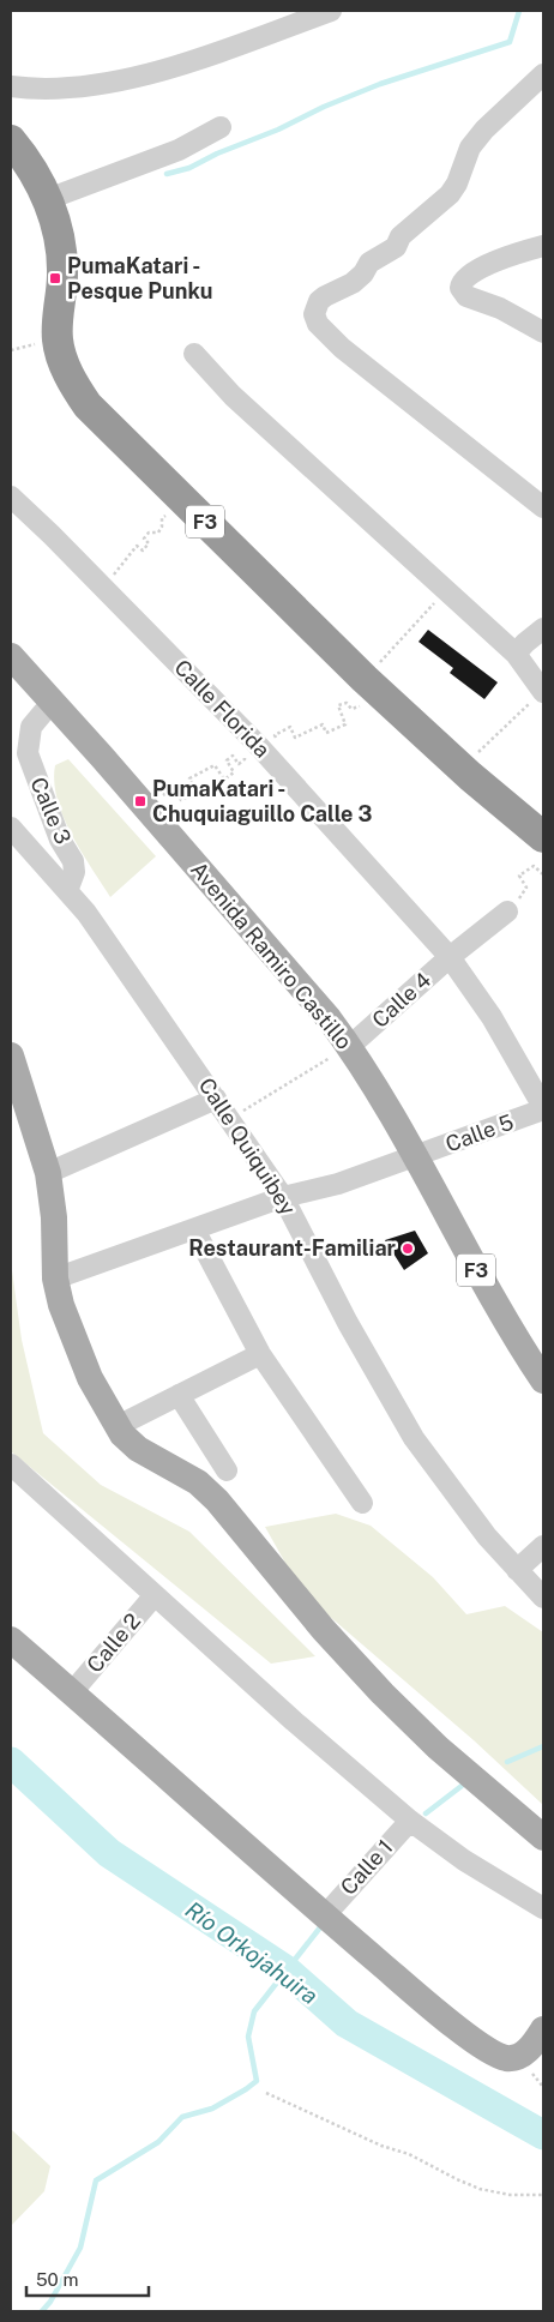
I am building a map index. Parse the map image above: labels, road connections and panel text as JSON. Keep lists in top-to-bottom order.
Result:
{
  "streets": {
    "highway": ["F3"],
    "main road": ["Avenida Ramiro Castillo"],
    "street": [
      "Calle Florida",
      "Calle 3",
      "Calle 4",
      "Calle 5",
      "Calle Quiquibey",
      "Calle 2",
      "Calle 1"
    ]
  },
  "crossings": [
    ["Calle Florida", "Calle 4"],
    ["Calle Florida", "Calle 5"],
    ["Calle 3", "Avenida Ramiro Castillo"],
    ["Calle 3", "Calle Quiquibey"],
    ["Avenida Ramiro Castillo", "Calle 4"],
    ["Avenida Ramiro Castillo", "Calle 5"],
    ["Calle 5", "Calle Quiquibey"]
  ],
  "water": ["Río Orkojahuira"],
  "places": {
    "transit": ["PumaKatari - Pesque Punku", "PumaKatari - Chuquiaguillo Calle 3"],
    "other": ["Restaurant-Familiar"]
  },
  "scale_bar": "50 m"
}
